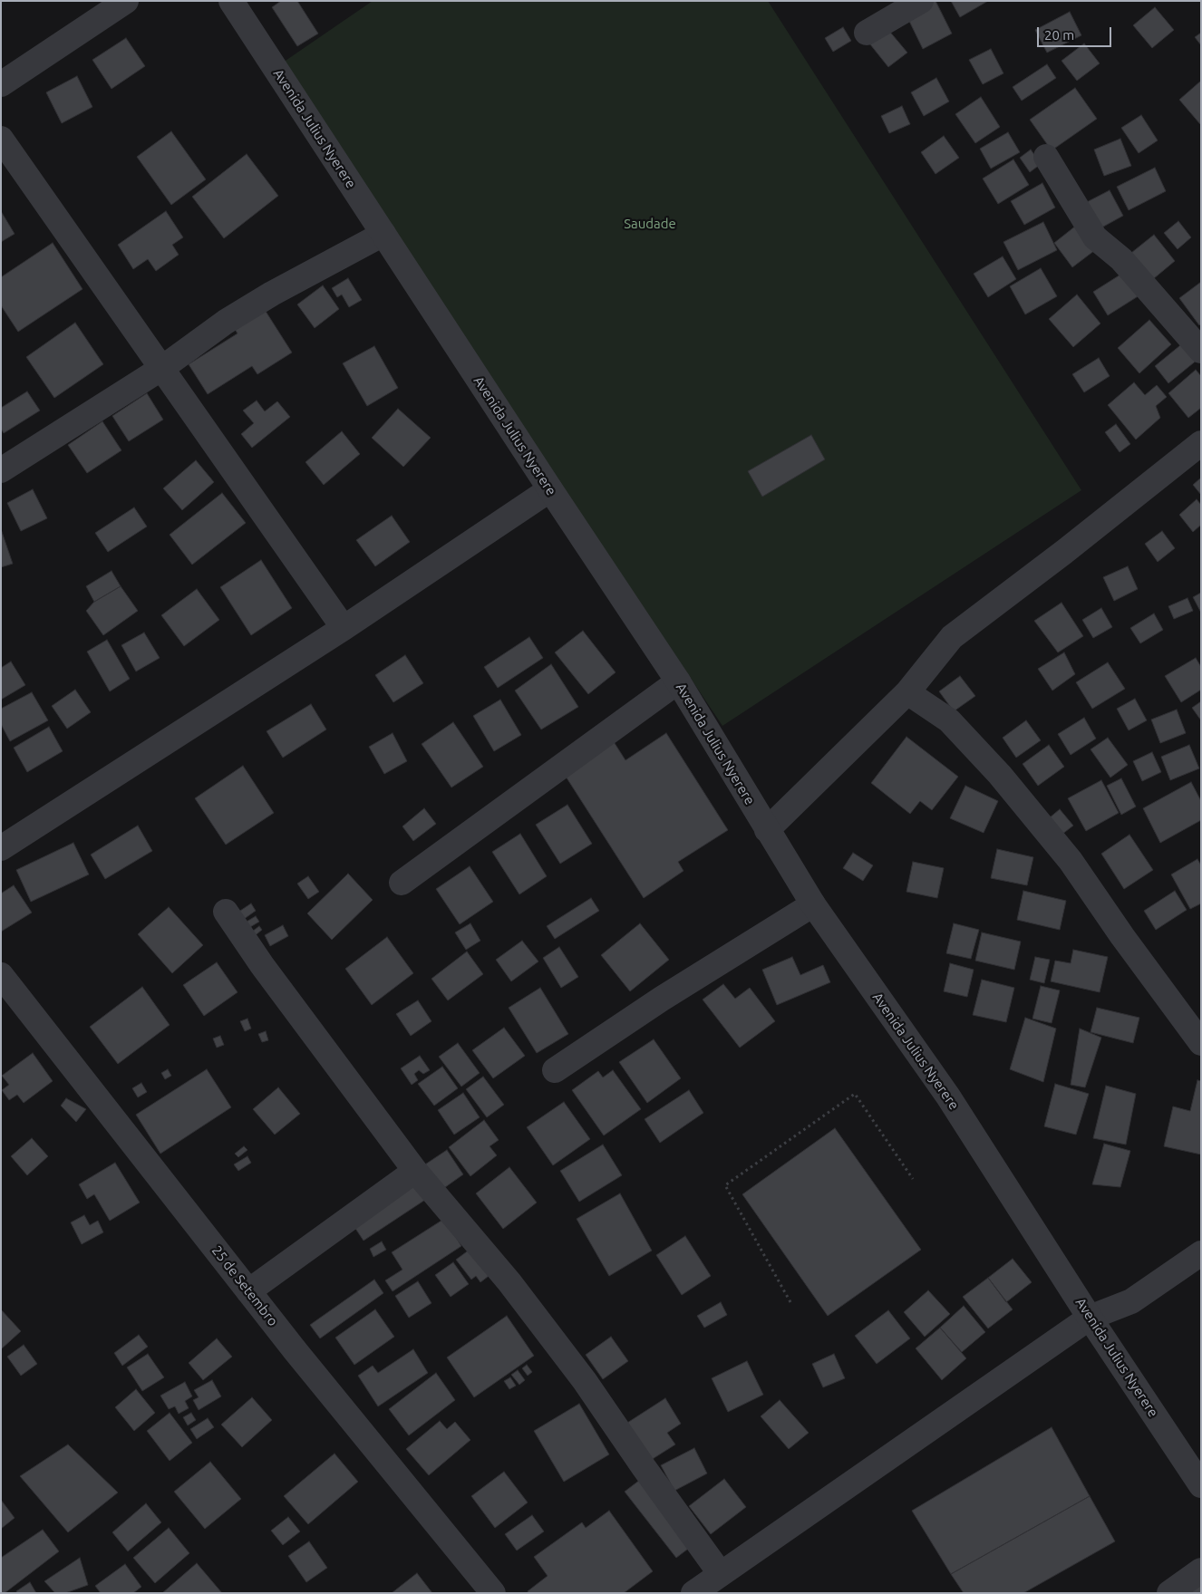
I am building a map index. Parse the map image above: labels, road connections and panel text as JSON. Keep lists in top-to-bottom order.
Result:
{
  "streets": {
    "street": ["Avenida Julius Nyerere", "25 de Setembro"]
  },
  "parks": ["Saudade"],
  "scale_bar": "20 m"
}
